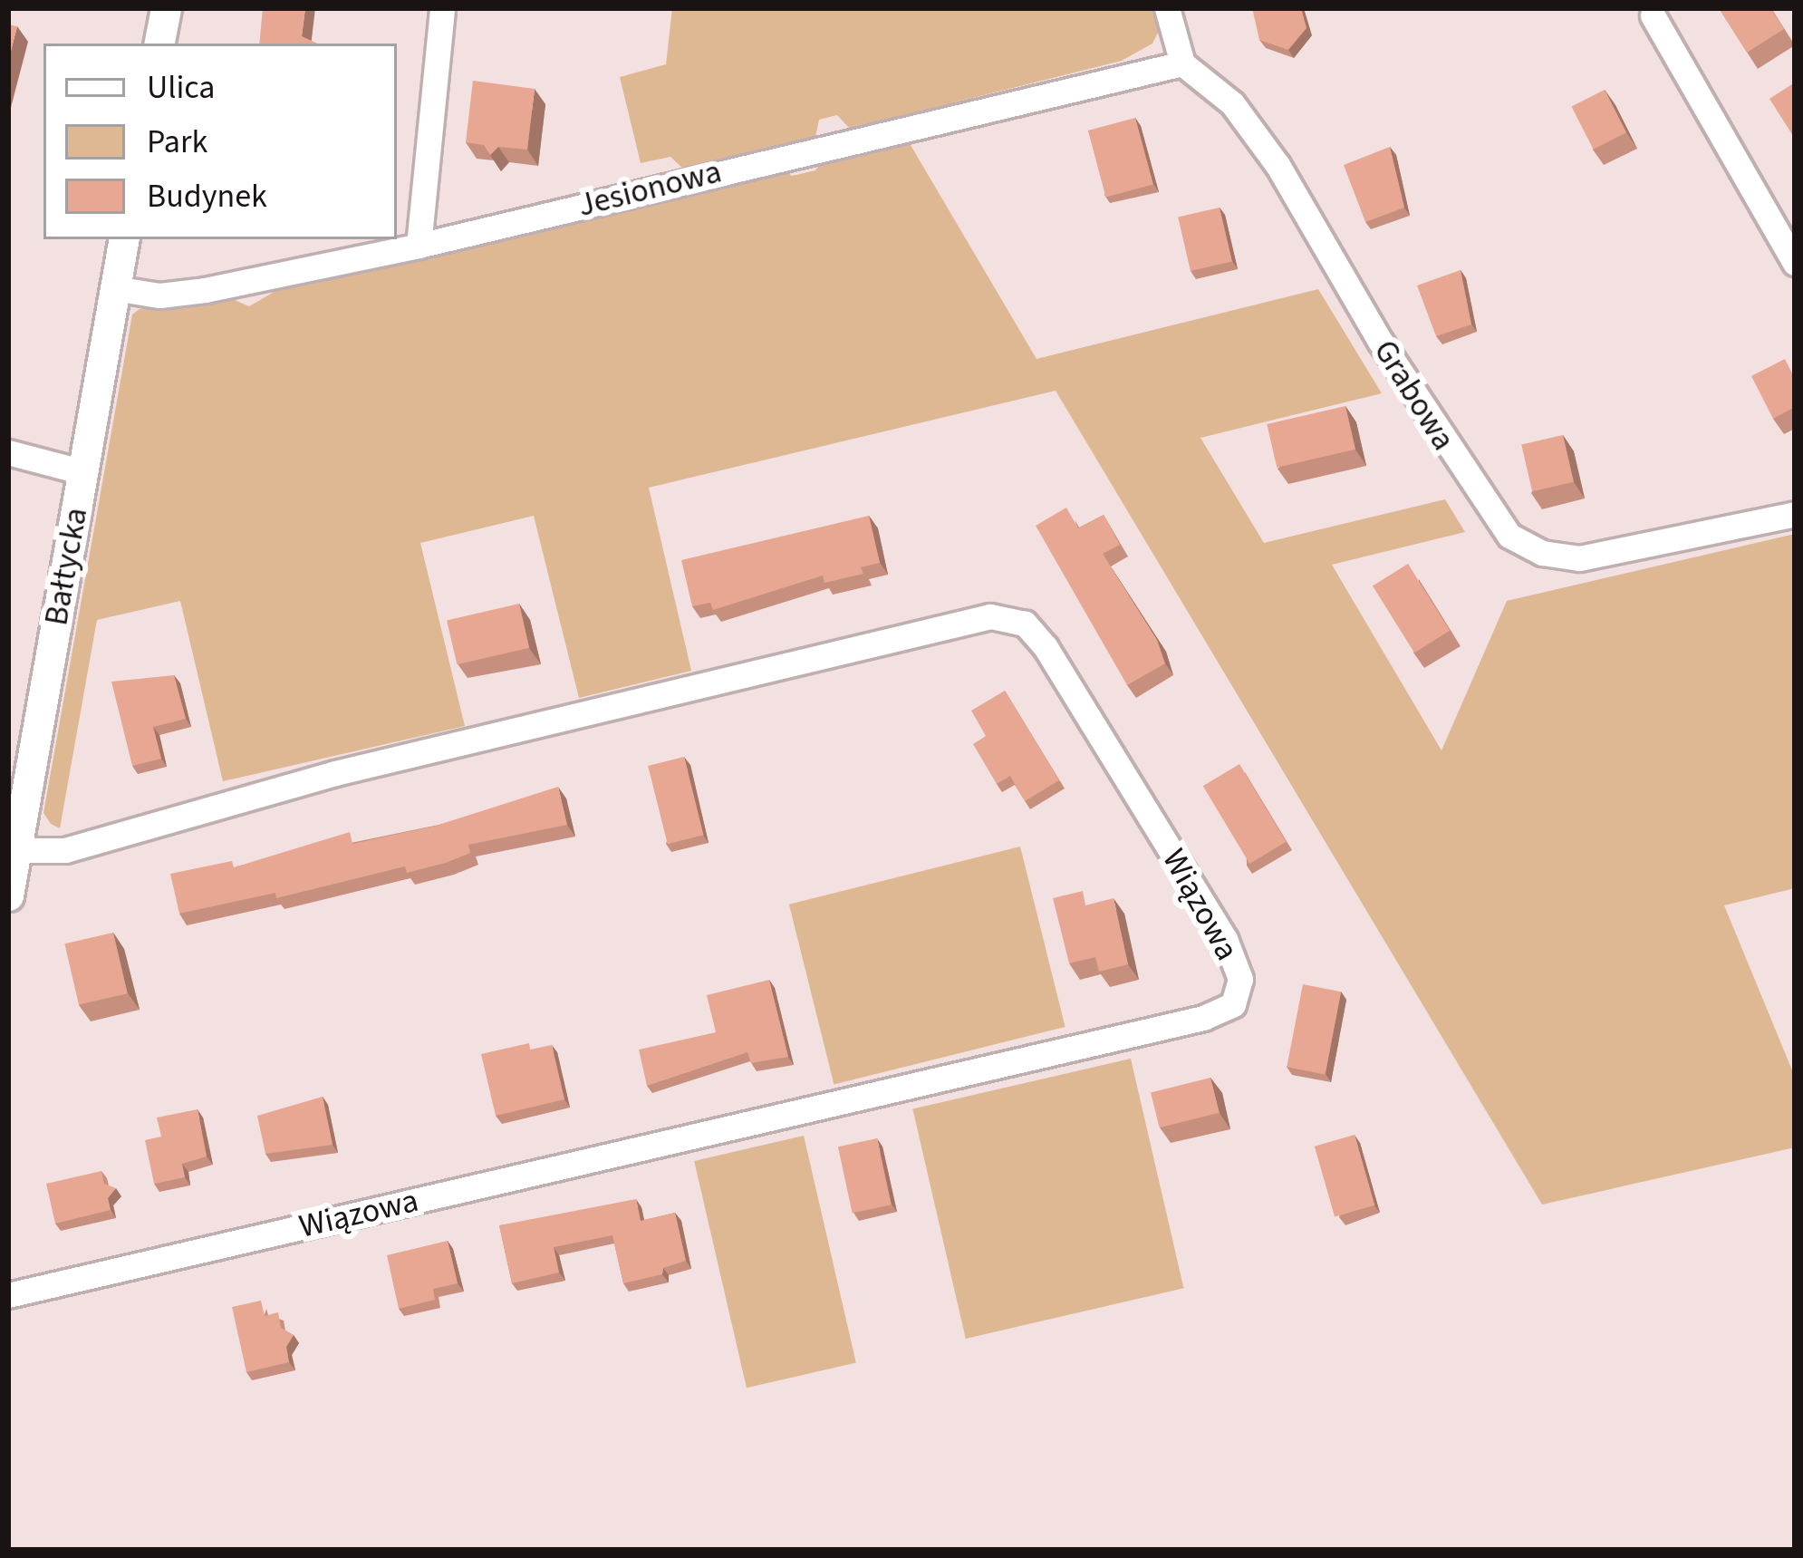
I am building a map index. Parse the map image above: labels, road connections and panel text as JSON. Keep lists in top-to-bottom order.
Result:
{
  "streets": {
    "street": [
      "Jesionowa",
      "Grabowa",
      "Bałtycka",
      "Wiązowa"
    ]
  },
  "crossings": [
    ["Jesionowa", "Grabowa"],
    ["Jesionowa", "Bałtycka"],
    ["Bałtycka", "Wiązowa"]
  ],
  "legend": ["Ulica", "Park", "Budynek"]
}
